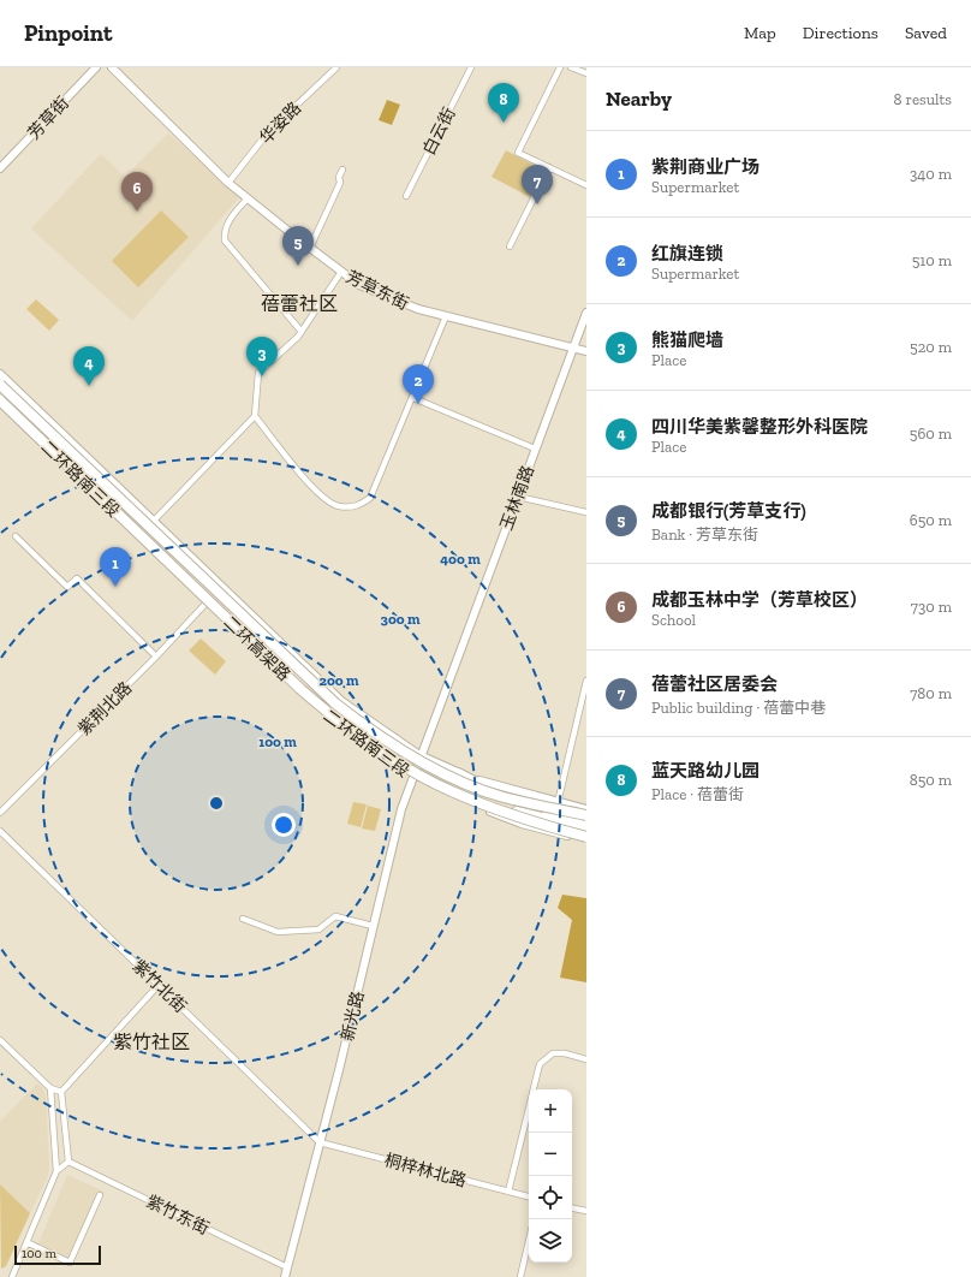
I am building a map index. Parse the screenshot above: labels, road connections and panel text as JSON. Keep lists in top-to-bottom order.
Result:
{
  "streets": {
    "highway": ["二环高架路"],
    "main road": [
      "芳草街",
      "芳草东街",
      "二环路南三段",
      "玉林南路",
      "新光路"
    ],
    "street": [
      "华姿路",
      "白云街",
      "紫荆北路",
      "紫竹北街",
      "桐梓林北路",
      "紫竹东街"
    ]
  },
  "crossings": [
    ["华姿路", "芳草东街"],
    ["芳草东街", "玉林南路"],
    ["二环路南三段", "玉林南路"],
    ["二环路南三段", "二环高架路"],
    ["二环路南三段", "紫荆北路"],
    ["二环路南三段", "新光路"],
    ["玉林南路", "新光路"],
    ["紫竹北街", "新光路"],
    ["紫竹北街", "桐梓林北路"],
    ["新光路", "桐梓林北路"],
    ["新光路", "紫竹东街"]
  ],
  "districts": ["蓓蕾社区", "紫竹社区"],
  "scale_bar": "100 m",
  "page": {
    "header": "Pinpoint",
    "nav": ["Map", "Directions", "Saved"],
    "heading": ["Nearby", "8 results"],
    "pins": [
      "8",
      "7",
      "6",
      "5",
      "3",
      "4",
      "2",
      "1"
    ],
    "list": [
      {
        "mark": "1",
        "name": "紫荆商业广场",
        "note": "Supermarket",
        "value": "340 m"
      },
      {
        "mark": "2",
        "name": "红旗连锁",
        "note": "Supermarket",
        "value": "510 m"
      },
      {
        "mark": "3",
        "name": "熊猫爬墙",
        "note": "Place",
        "value": "520 m"
      },
      {
        "mark": "4",
        "name": "四川华美紫馨整形外科医院",
        "note": "Place",
        "value": "560 m"
      },
      {
        "mark": "5",
        "name": "成都银行(芳草支行)",
        "note": "Bank · 芳草东街",
        "value": "650 m"
      },
      {
        "mark": "6",
        "name": "成都玉林中学（芳草校区）",
        "note": "School",
        "value": "730 m"
      },
      {
        "mark": "7",
        "name": "蓓蕾社区居委会",
        "note": "Public building · 蓓蕾中巷",
        "value": "780 m"
      },
      {
        "mark": "8",
        "name": "蓝天路幼儿园",
        "note": "Place · 蓓蕾街",
        "value": "850 m"
      }
    ],
    "map_buttons": ["+", "−"],
    "scale": "100 m"
  },
  "rings": [
    "400 m",
    "300 m",
    "200 m",
    "100 m"
  ]
}
